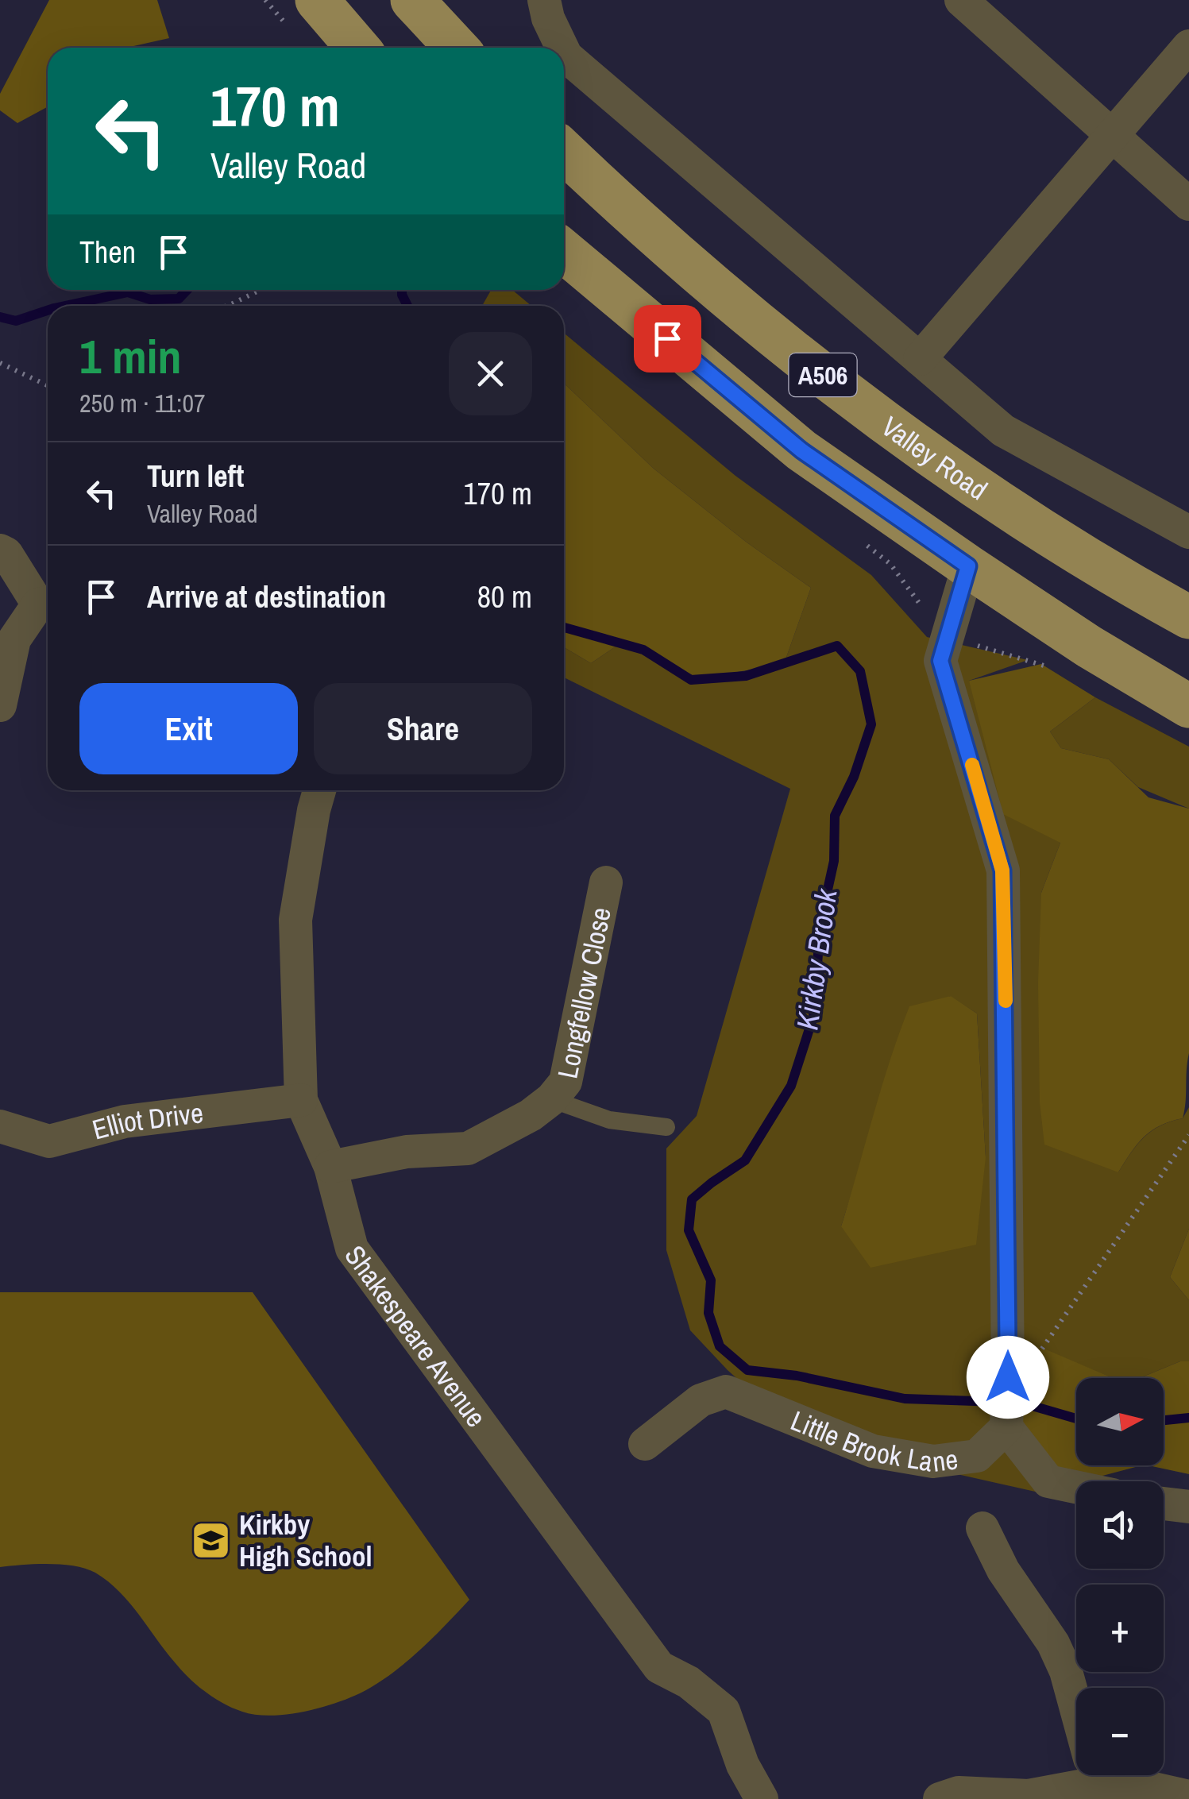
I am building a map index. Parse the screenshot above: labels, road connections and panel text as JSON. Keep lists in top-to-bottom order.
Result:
{
  "streets": {
    "main road": ["A506", "Valley Road"],
    "street": [
      "Longfellow Close",
      "Elliot Drive",
      "Shakespeare Avenue",
      "Little Brook Lane"
    ]
  },
  "crossings": [
    ["Longfellow Close", "Shakespeare Avenue"],
    ["Elliot Drive", "Shakespeare Avenue"]
  ],
  "water": ["Kirkby Brook"],
  "places": {
    "school or university": ["Kirkby High School"]
  },
  "north": "right",
  "page": {
    "turn": ["170 m", "Valley Road"],
    "then": "Then",
    "heading": ["1 min", "250 m · 11:07"],
    "list": [
      {
        "name": "Turn left",
        "note": "Valley Road",
        "value": "170 m"
      },
      {
        "name": "Arrive at destination",
        "value": "80 m"
      }
    ],
    "buttons": ["Exit", "Share"],
    "map_buttons": ["+", "−"]
  }
}
